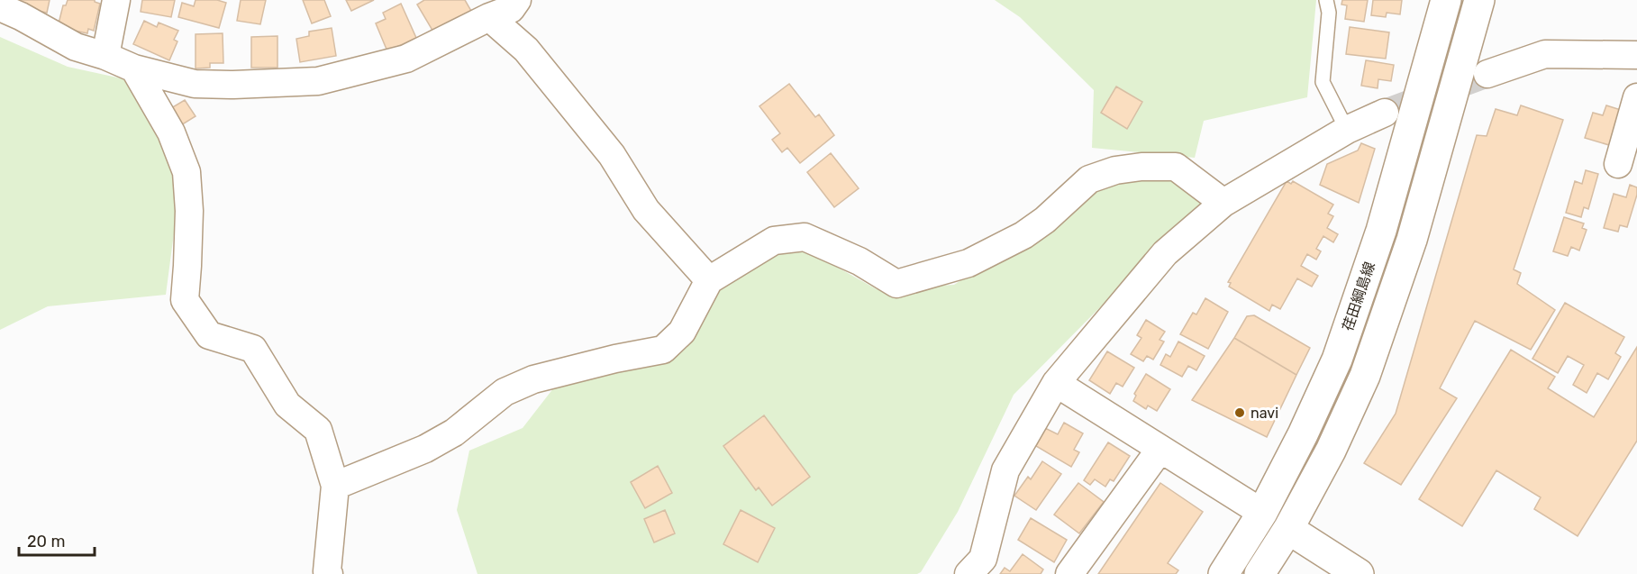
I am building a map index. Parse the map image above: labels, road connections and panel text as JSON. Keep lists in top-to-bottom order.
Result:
{
  "streets": {
    "main road": ["荏田綱島線"]
  },
  "places": ["navi"],
  "scale_bar": "20 m"
}
